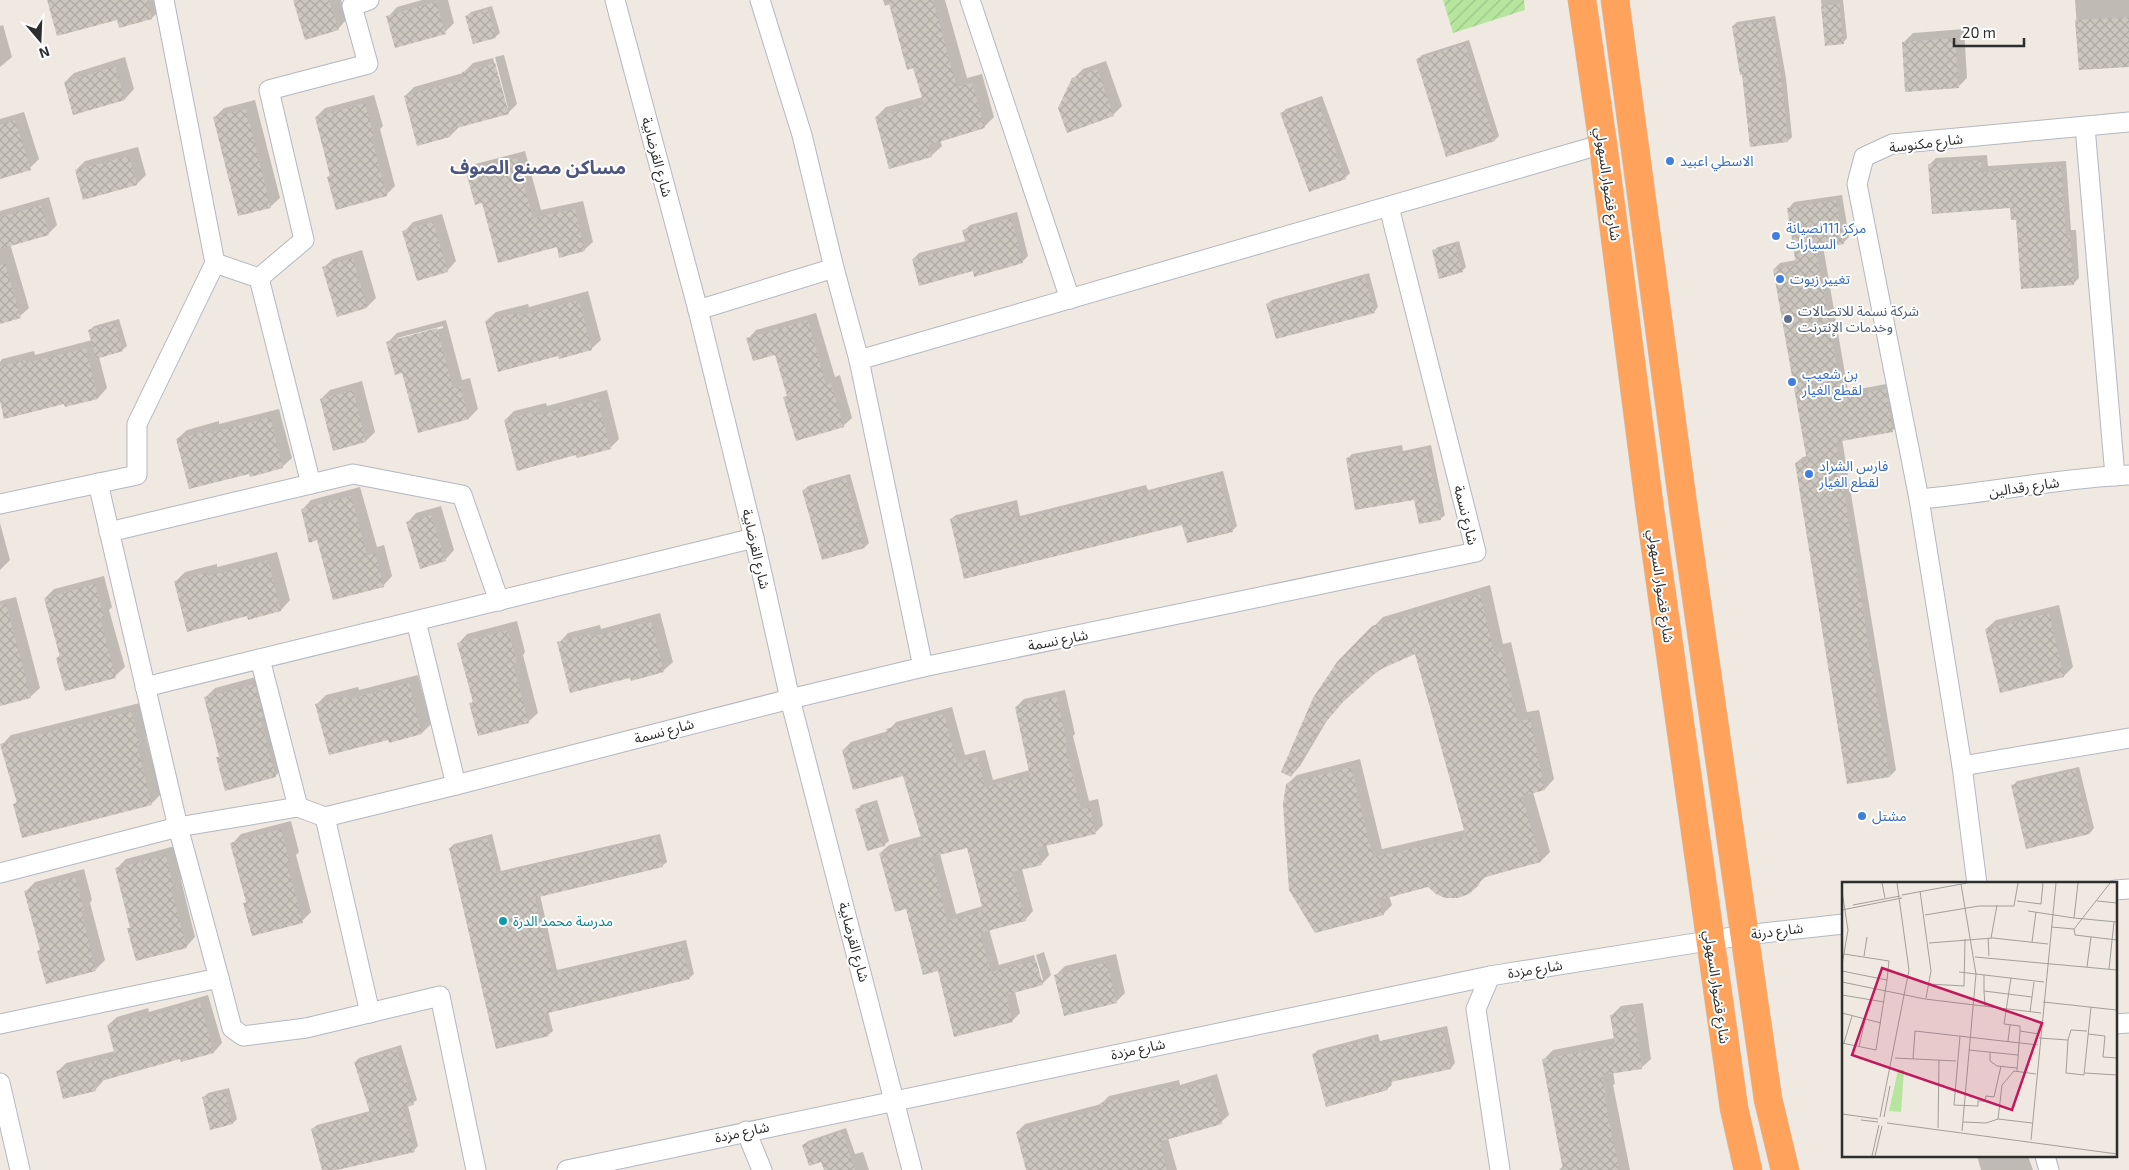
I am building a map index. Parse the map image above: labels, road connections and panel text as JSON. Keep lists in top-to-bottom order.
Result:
{
  "streets": {
    "highway": ["شارع قضوار السهولي"],
    "street": [
      "شارع مكنوسة",
      "شارع القرضابية",
      "شارع رقدالين",
      "شارع نسمة",
      "شارع درنة",
      "شارع مزدة"
    ]
  },
  "crossings": [
    ["شارع مكنوسة", "شارع رقدالين"],
    ["شارع القرضابية", "شارع نسمة"],
    ["شارع القرضابية", "شارع مزدة"],
    ["شارع قضوار السهولي", "شارع درنة"],
    ["شارع قضوار السهولي", "شارع مزدة"],
    ["شارع درنة", "شارع مزدة"]
  ],
  "districts": ["مساكن مصنع الصوف"],
  "places": [
    "الاسطي اعبيد",
    "مركز 111لصيانة السيارات",
    "تغيير زيوت",
    "شركة نسمة للاتصالات وخدمات الإنترنت",
    "بن شعيب لقطع الغيار",
    "فارس الشراد لقطع الغيار",
    "مشتل",
    "مدرسة محمد الدرة"
  ],
  "scale_bar": "20 m",
  "north": "bottom"
}
